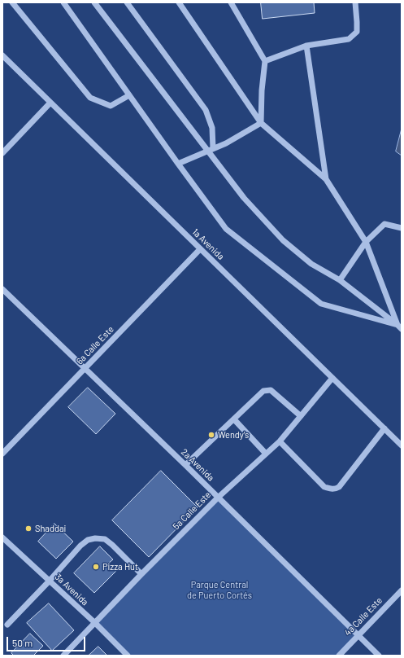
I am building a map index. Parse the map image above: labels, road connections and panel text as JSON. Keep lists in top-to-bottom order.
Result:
{
  "streets": {
    "street": [
      "1a Avenida",
      "6a Calle Este",
      "2a Avenida",
      "5a Calle Este",
      "3a Avenida",
      "4a Calle Este"
    ]
  },
  "crossings": [
    ["1a Avenida", "6a Calle Este"],
    ["1a Avenida", "5a Calle Este"],
    ["6a Calle Este", "2a Avenida"],
    ["2a Avenida", "5a Calle Este"],
    ["2a Avenida", "4a Calle Este"],
    ["5a Calle Este", "3a Avenida"]
  ],
  "parks": ["Parque Central de Puerto Cortés"],
  "places": ["Wendy's", "Shaddai", "Pizza Hut"],
  "scale_bar": "50 m"
}
